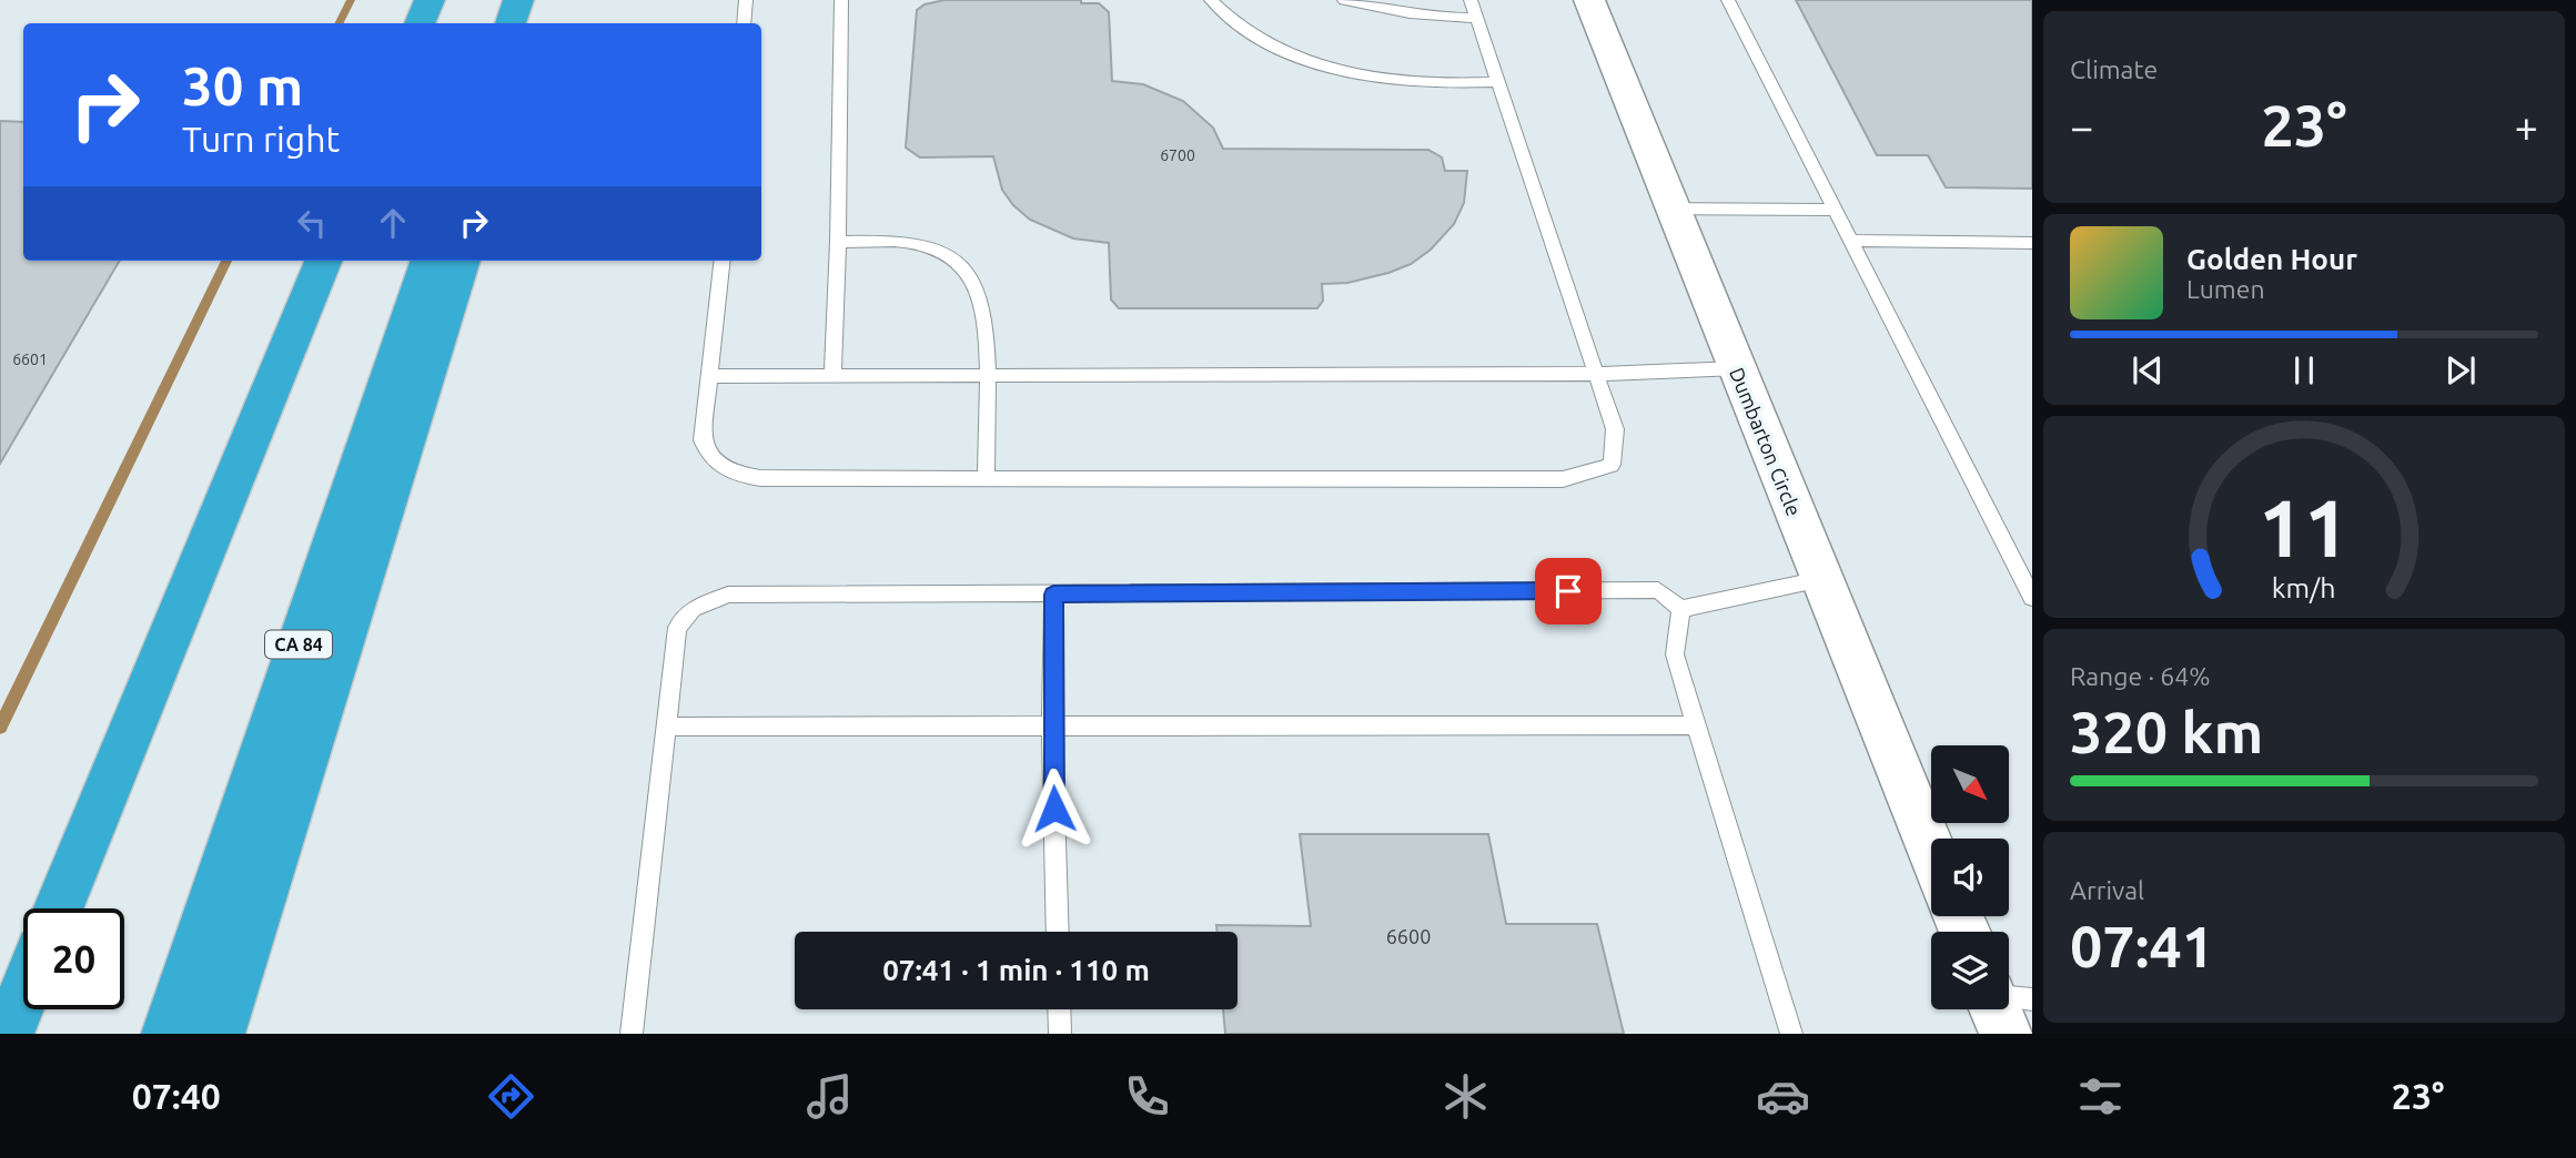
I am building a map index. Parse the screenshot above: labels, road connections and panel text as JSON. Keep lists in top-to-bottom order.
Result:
{
  "streets": {
    "highway": ["CA 84"],
    "street": ["Dumbarton Circle"]
  },
  "house_numbers": ["6700", "6601", "6600"],
  "north": "bottom right",
  "page": {
    "tile": [
      "Climate",
      ["Range · 64%", "320 km"],
      ["Arrival", "07:41"]
    ],
    "turn": ["30 m", "Turn right"],
    "heat": ["−", "23°", "+"],
    "song": ["Golden Hour", "Lumen"],
    "limit": "20",
    "trip": "07:41 · 1 min · 110 m",
    "tabs": ["07:40", "23°"],
    "gauge": ["11", "km/h"]
  }
}
